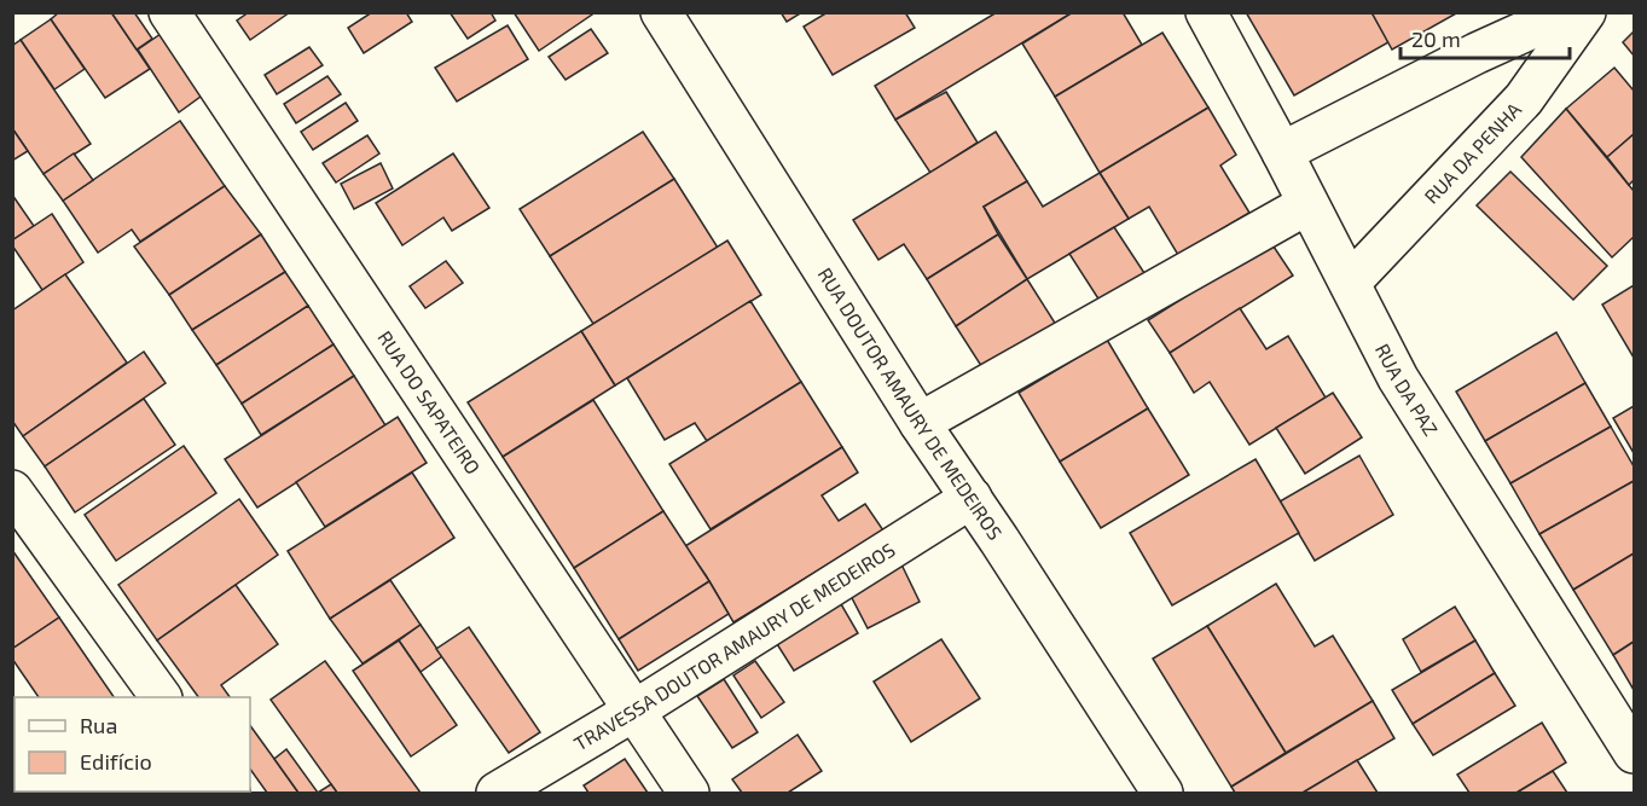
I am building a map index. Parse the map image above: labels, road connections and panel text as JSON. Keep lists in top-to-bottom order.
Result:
{
  "streets": {
    "street": [
      "RUA DA PENHA",
      "RUA DA PAZ",
      "RUA DO SAPATEIRO",
      "RUA DOUTOR AMAURY DE MEDEIROS",
      "TRAVESSA DOUTOR AMAURY DE MEDEIROS"
    ]
  },
  "crossings": [
    ["RUA DA PENHA", "RUA DA PAZ"],
    ["RUA DO SAPATEIRO", "TRAVESSA DOUTOR AMAURY DE MEDEIROS"],
    ["RUA DOUTOR AMAURY DE MEDEIROS", "TRAVESSA DOUTOR AMAURY DE MEDEIROS"]
  ],
  "legend": ["Rua", "Edifício"],
  "scale_bar": "20 m"
}
